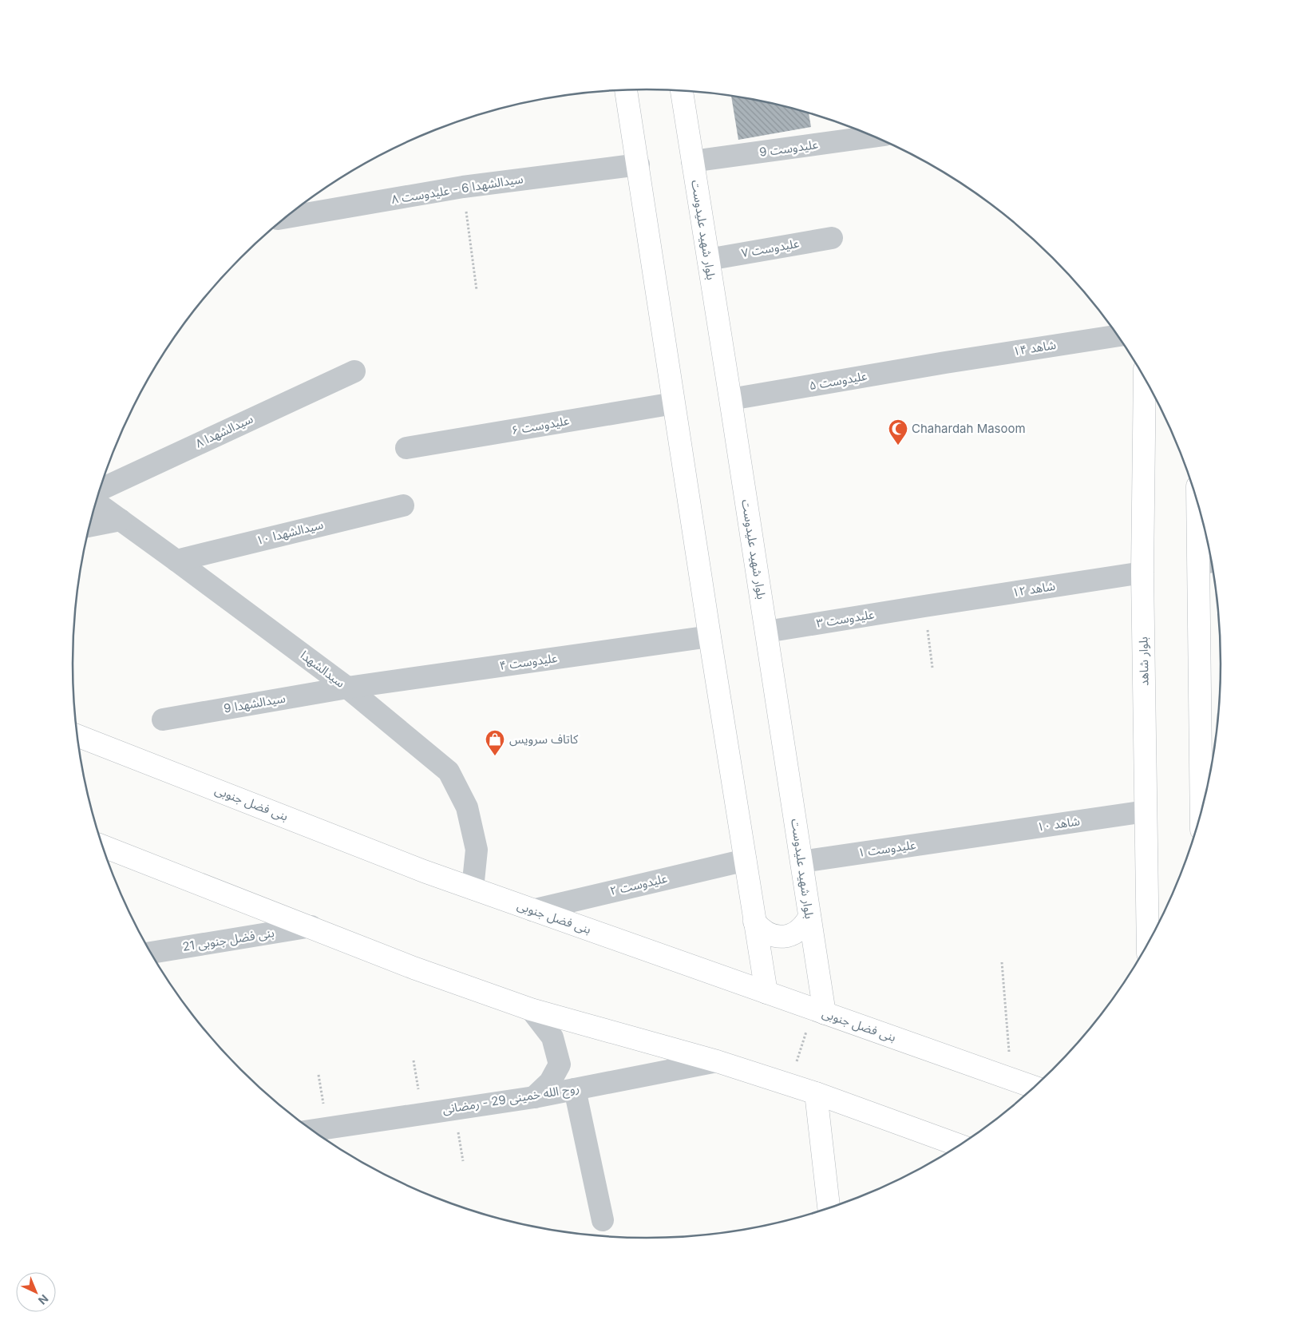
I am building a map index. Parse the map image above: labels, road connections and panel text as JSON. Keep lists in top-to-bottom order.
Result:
{
  "streets": {
    "main road": ["بلوار شهید علیدوست", "بلوار شاهد", "بنی فضل جنوبی"],
    "street": [
      "علیدوست 9",
      "سیدالشهدا 6 - علیدوست ۸",
      "علیدوست ۷",
      "شاهد ۱۴",
      "علیدوست ۵",
      "علیدوست ۶",
      "سیدالشهدا ۸",
      "سیدالشهدا ۱۰",
      "شاهد ۱۲",
      "علیدوست ۳",
      "علیدوست ۴",
      "سیدالشهدا",
      "سیدالشهدا 9",
      "شاهد ۱۰",
      "علیدوست ۱",
      "علیدوست ۲",
      "بنی فضل جنوبی 21",
      "روح الله خمینی 29 - رمضانی"
    ]
  },
  "crossings": [
    ["علیدوست 9", "بلوار شهید علیدوست"],
    ["بلوار شهید علیدوست", "علیدوست ۷"],
    ["بلوار شهید علیدوست", "علیدوست ۵"],
    ["بلوار شهید علیدوست", "علیدوست ۳"],
    ["بلوار شهید علیدوست", "بنی فضل جنوبی"],
    ["بلوار شهید علیدوست", "علیدوست ۱"],
    ["شاهد ۱۴", "علیدوست ۵"],
    ["سیدالشهدا ۱۰", "سیدالشهدا"],
    ["شاهد ۱۲", "علیدوست ۳"],
    ["شاهد ۱۲", "بلوار شاهد"],
    ["بلوار شاهد", "شاهد ۱۰"],
    ["علیدوست ۴", "سیدالشهدا"],
    ["علیدوست ۴", "سیدالشهدا 9"],
    ["سیدالشهدا", "سیدالشهدا 9"],
    ["سیدالشهدا", "بنی فضل جنوبی"],
    ["بنی فضل جنوبی", "علیدوست ۲"],
    ["شاهد ۱۰", "علیدوست ۱"]
  ],
  "places": {
    "mosque": ["Chahardah Masoom"],
    "shop": ["کاتاف سرویس"]
  },
  "north": "bottom right"
}
